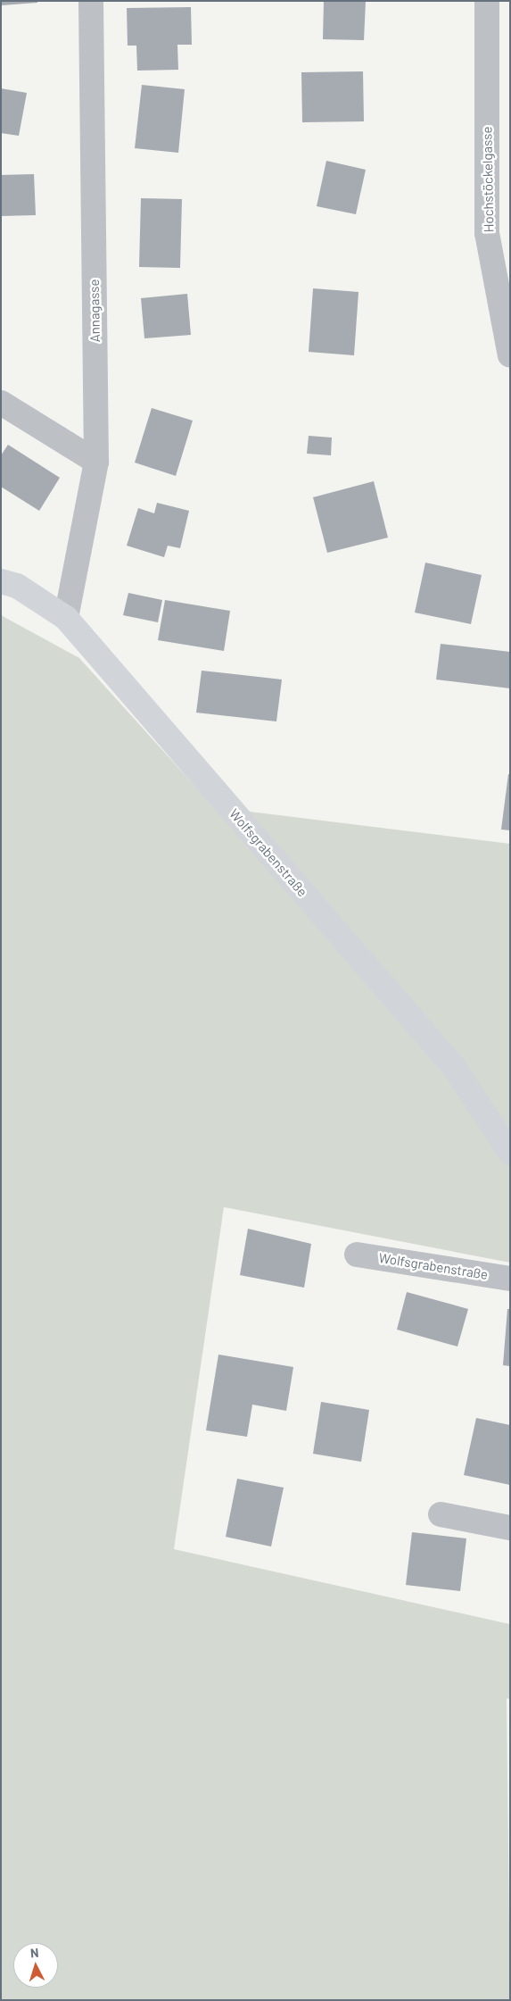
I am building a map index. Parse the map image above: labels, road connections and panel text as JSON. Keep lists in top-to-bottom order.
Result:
{
  "streets": {
    "main road": ["Wolfsgrabenstraße"],
    "street": ["Hochstöckelgasse", "Annagasse"]
  },
  "crossings": [
    ["Annagasse", "Wolfsgrabenstraße"]
  ],
  "north": "top"
}
